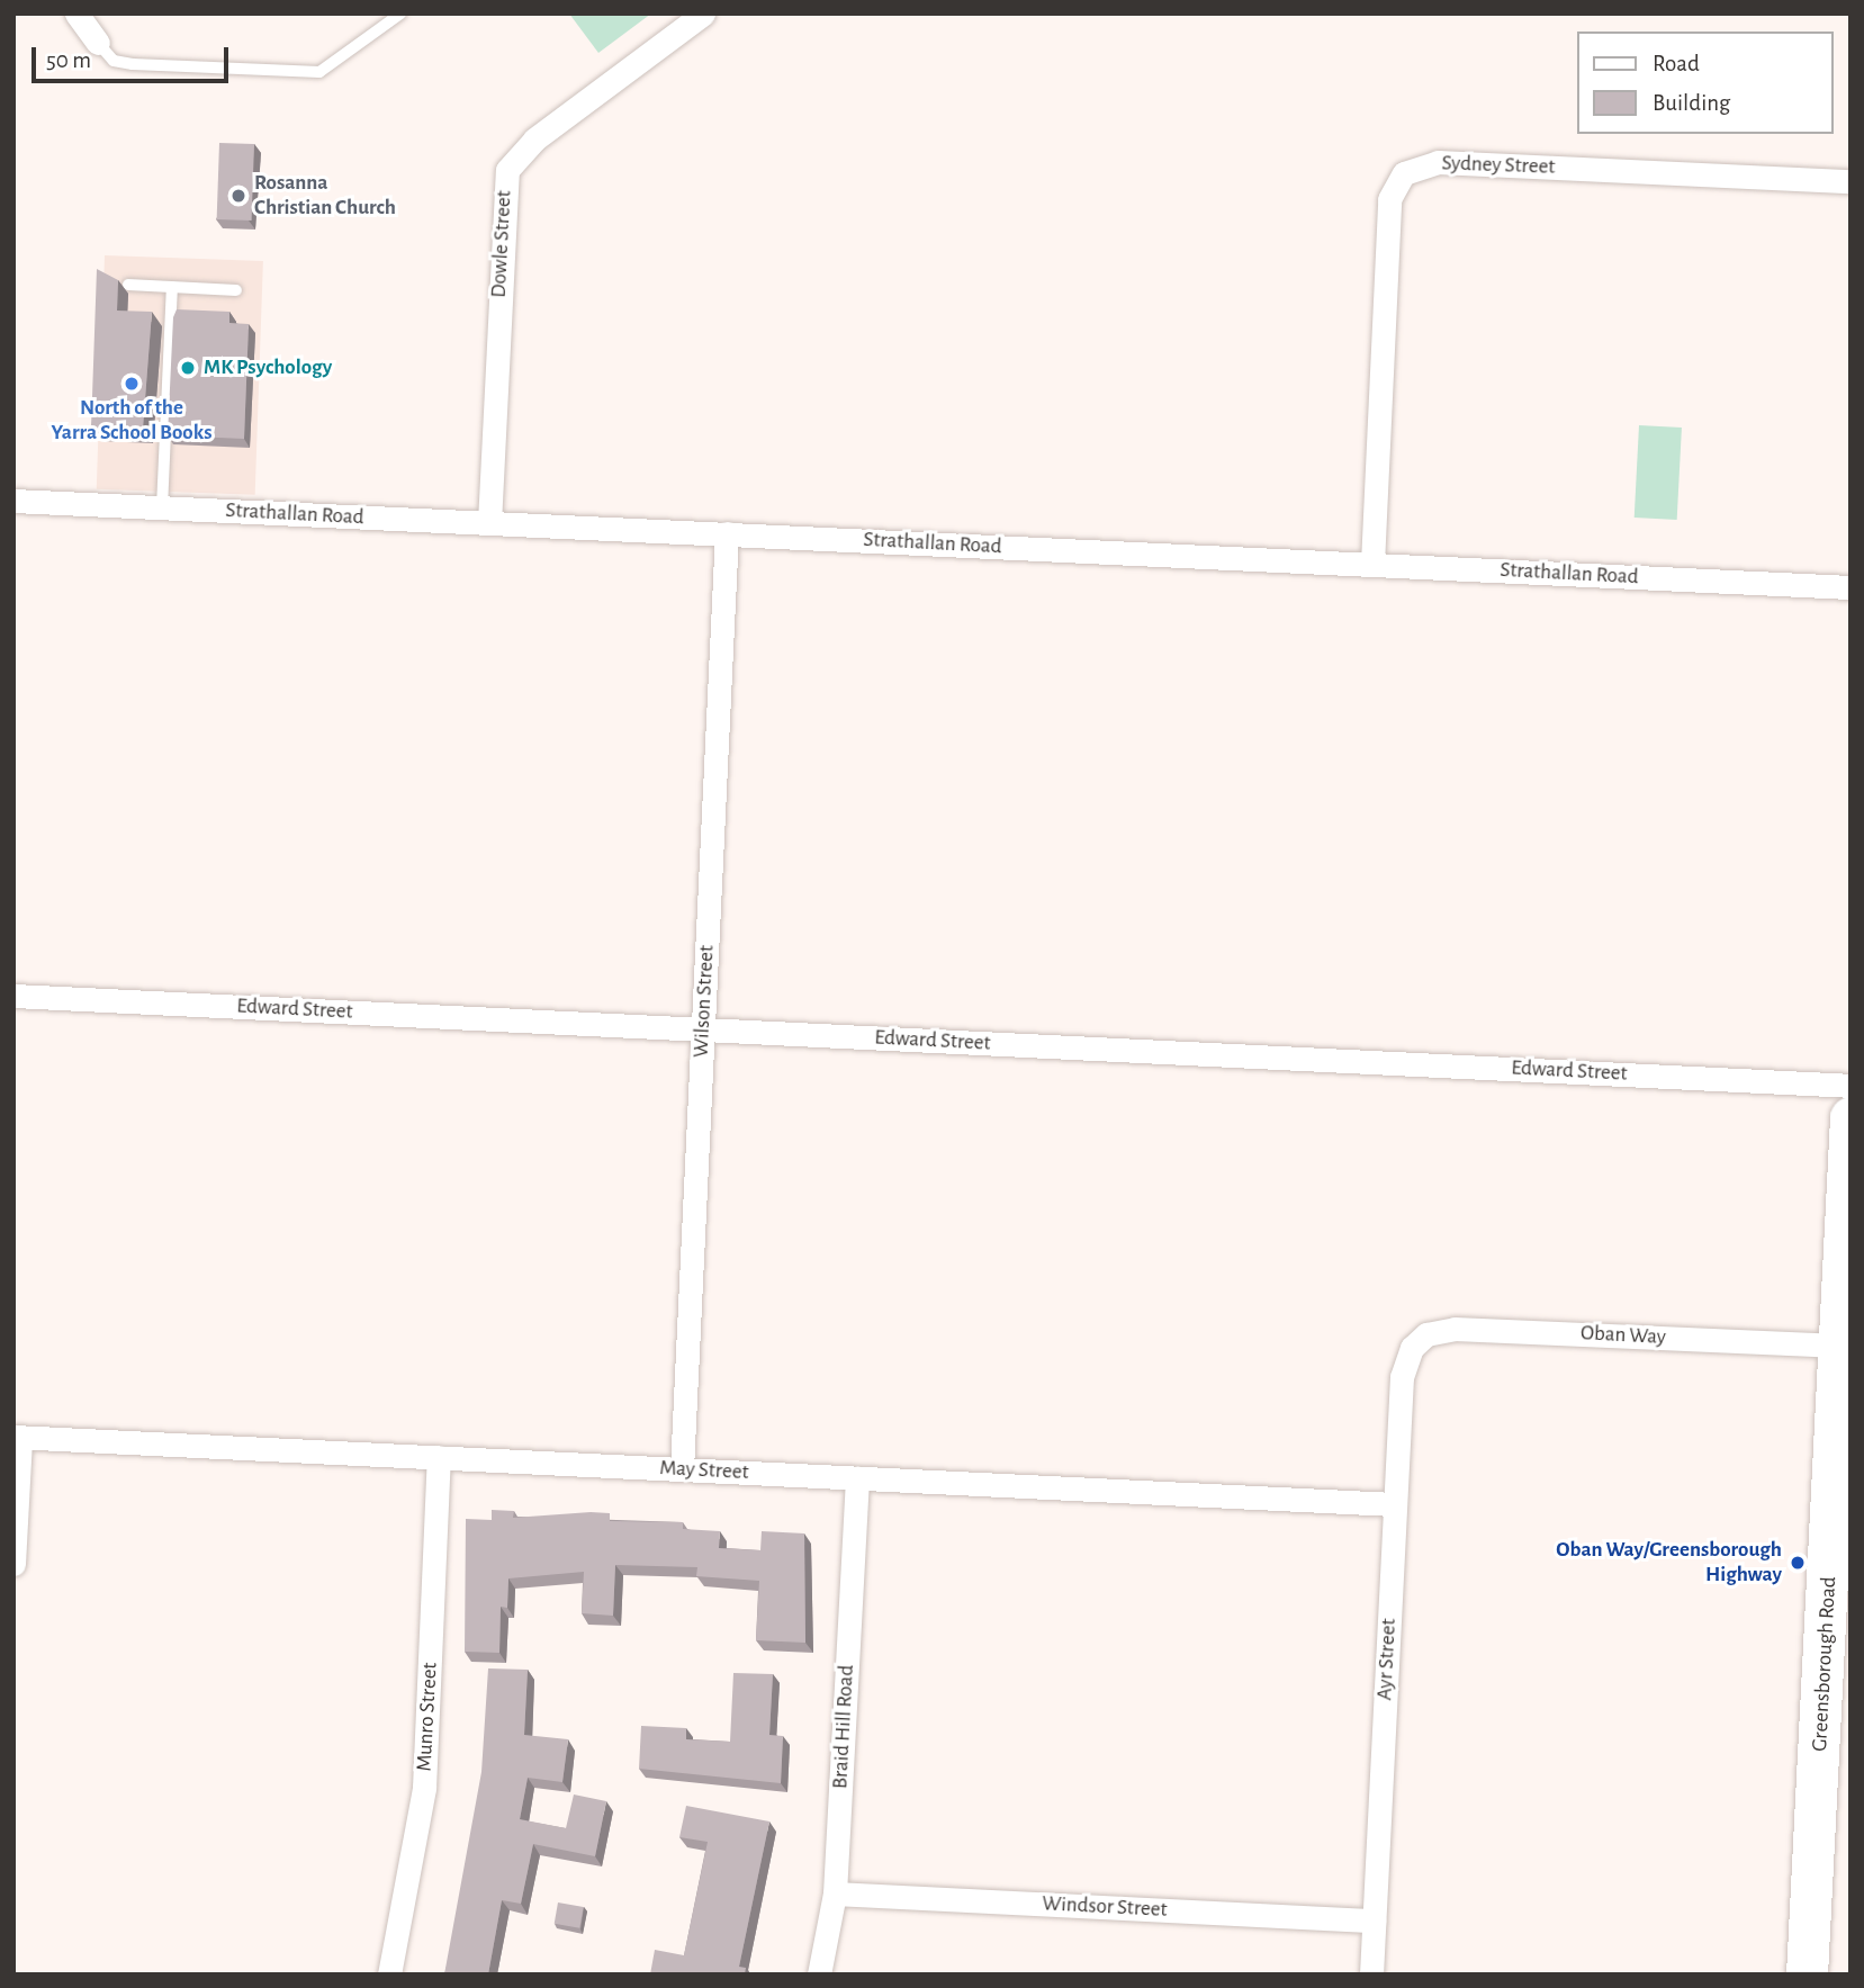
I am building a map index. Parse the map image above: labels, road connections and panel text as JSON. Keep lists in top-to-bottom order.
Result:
{
  "streets": {
    "highway": ["Greensborough Road"],
    "street": [
      "Sydney Street",
      "Dowle Street",
      "Strathallan Road",
      "Wilson Street",
      "Edward Street",
      "Oban Way",
      "May Street",
      "Ayr Street",
      "Munro Street",
      "Braid Hill Road",
      "Windsor Street"
    ]
  },
  "crossings": [
    ["Sydney Street", "Strathallan Road"],
    ["Dowle Street", "Strathallan Road"],
    ["Strathallan Road", "Wilson Street"],
    ["Wilson Street", "Edward Street"],
    ["Wilson Street", "May Street"],
    ["Oban Way", "Ayr Street"],
    ["Oban Way", "Greensborough Road"],
    ["May Street", "Ayr Street"],
    ["May Street", "Munro Street"],
    ["May Street", "Braid Hill Road"],
    ["Ayr Street", "Windsor Street"],
    ["Braid Hill Road", "Windsor Street"]
  ],
  "places": [
    "Rosanna Christian Church",
    "MK Psychology",
    "North of the Yarra School Books",
    "Oban Way/Greensborough Highway"
  ],
  "legend": ["Road", "Building"],
  "scale_bar": "50 m"
}
